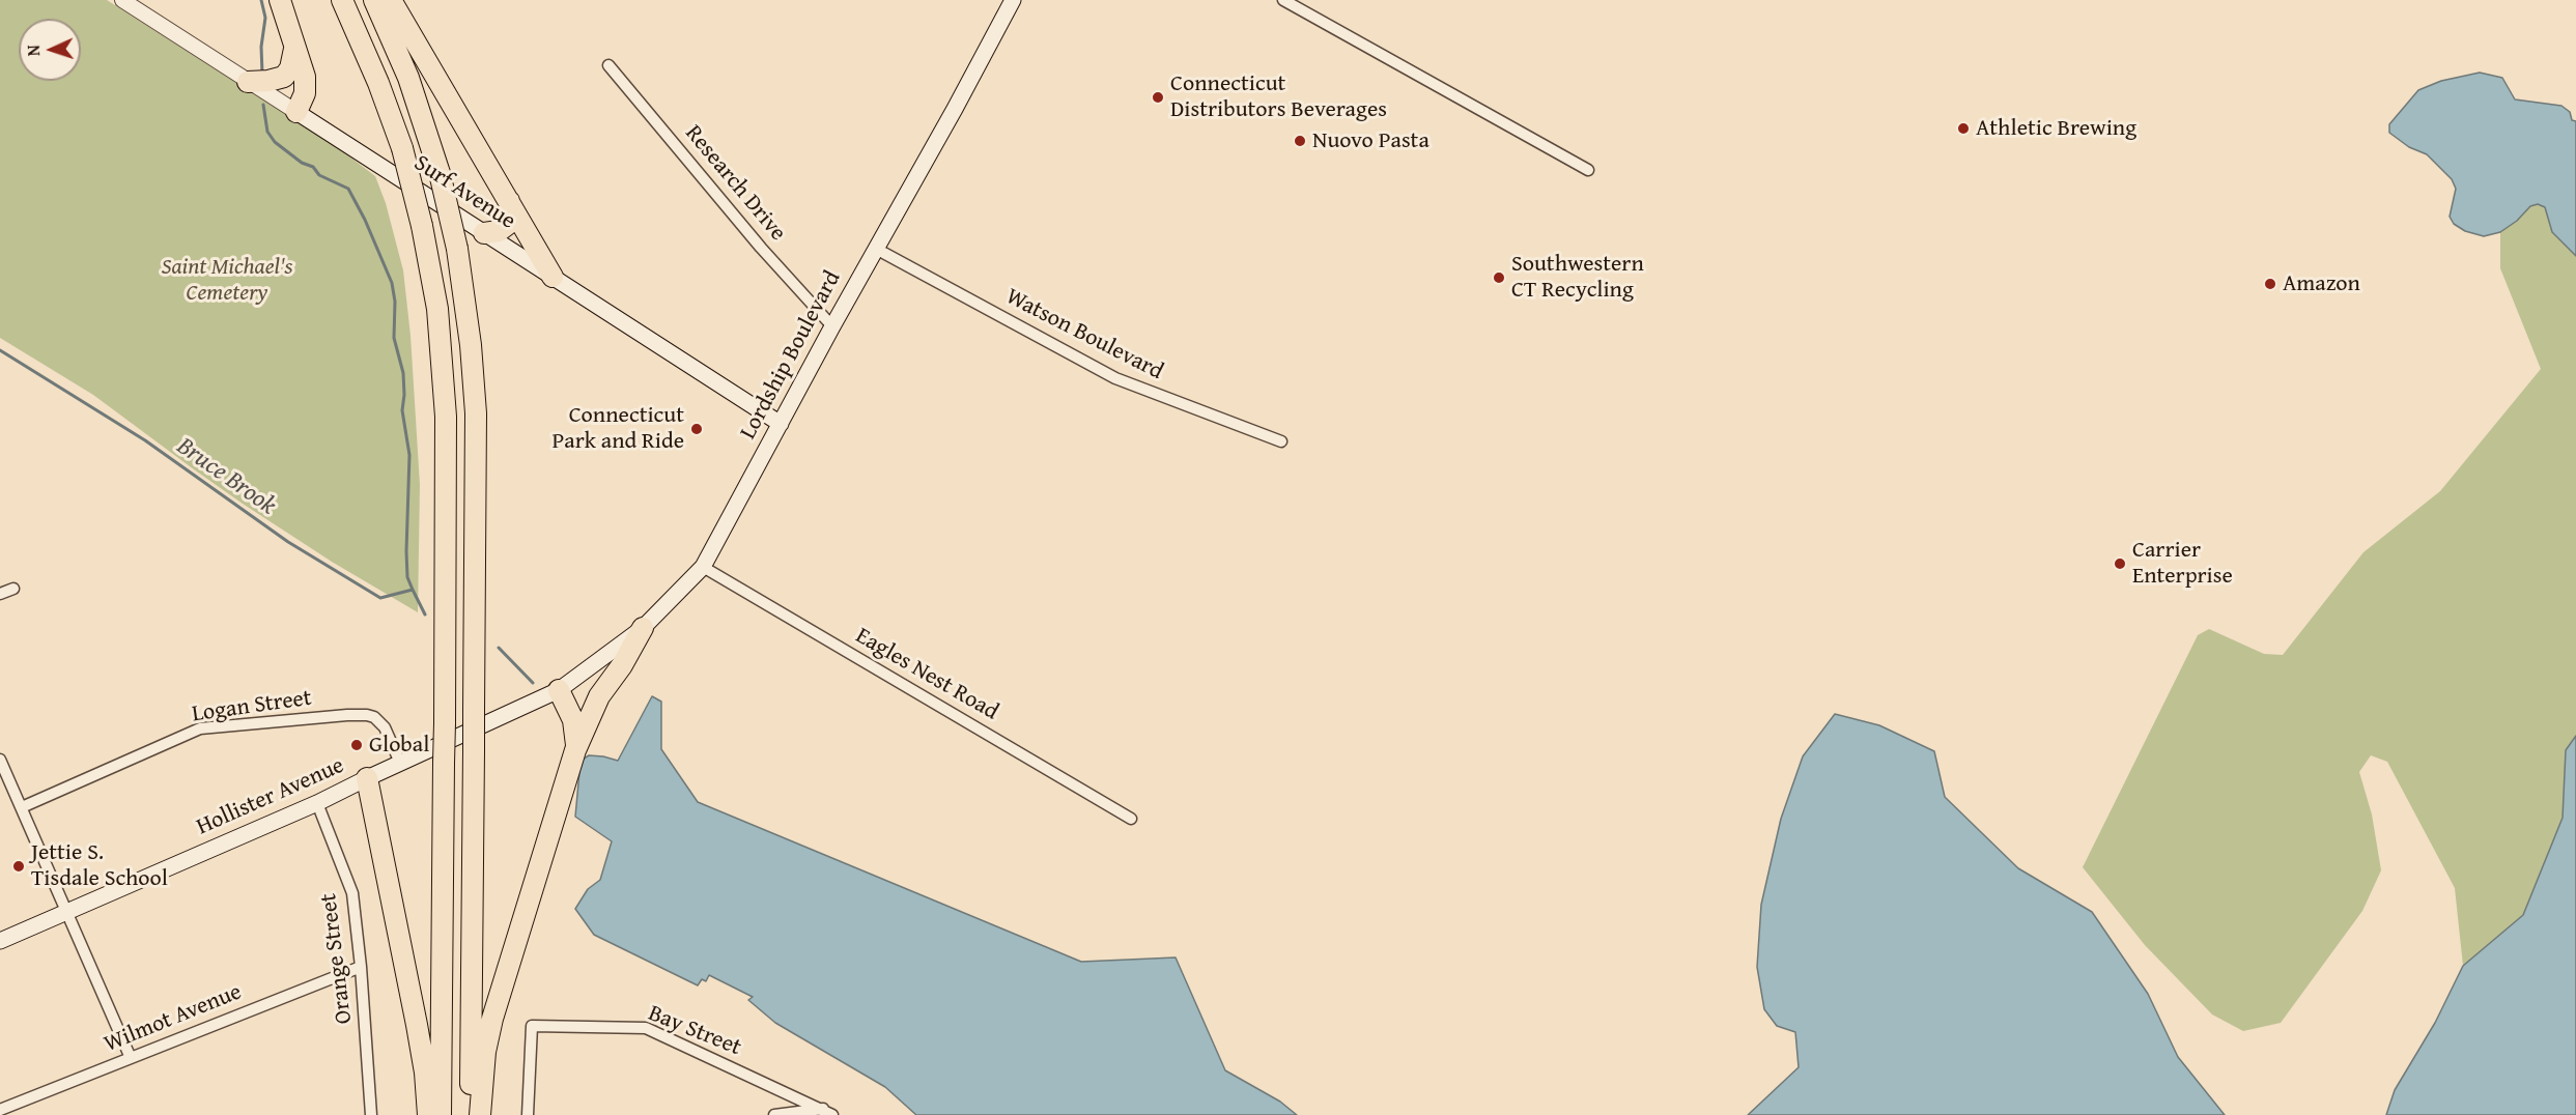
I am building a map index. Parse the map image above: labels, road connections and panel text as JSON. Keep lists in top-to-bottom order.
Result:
{
  "streets": {
    "main road": ["Surf Avenue", "Lordship Boulevard", "Hollister Avenue"],
    "street": [
      "Research Drive",
      "Watson Boulevard",
      "Eagles Nest Road",
      "Logan Street",
      "Orange Street",
      "Wilmot Avenue",
      "Bay Street"
    ]
  },
  "crossings": [
    ["Research Drive", "Lordship Boulevard"],
    ["Surf Avenue", "Lordship Boulevard"],
    ["Watson Boulevard", "Lordship Boulevard"],
    ["Lordship Boulevard", "Eagles Nest Road"],
    ["Lordship Boulevard", "Hollister Avenue"],
    ["Logan Street", "Hollister Avenue"],
    ["Hollister Avenue", "Orange Street"],
    ["Orange Street", "Wilmot Avenue"]
  ],
  "water": ["Bruce Brook"],
  "parks": ["Saint Michael's Cemetery"],
  "places": [
    "Connecticut Distributors Beverages",
    "Athletic Brewing",
    "Nuovo Pasta",
    "Southwestern CT Recycling",
    "Amazon",
    "Connecticut Park and Ride",
    "Carrier Enterprise",
    "Global",
    "Jettie S. Tisdale School"
  ],
  "north": "left"
}
